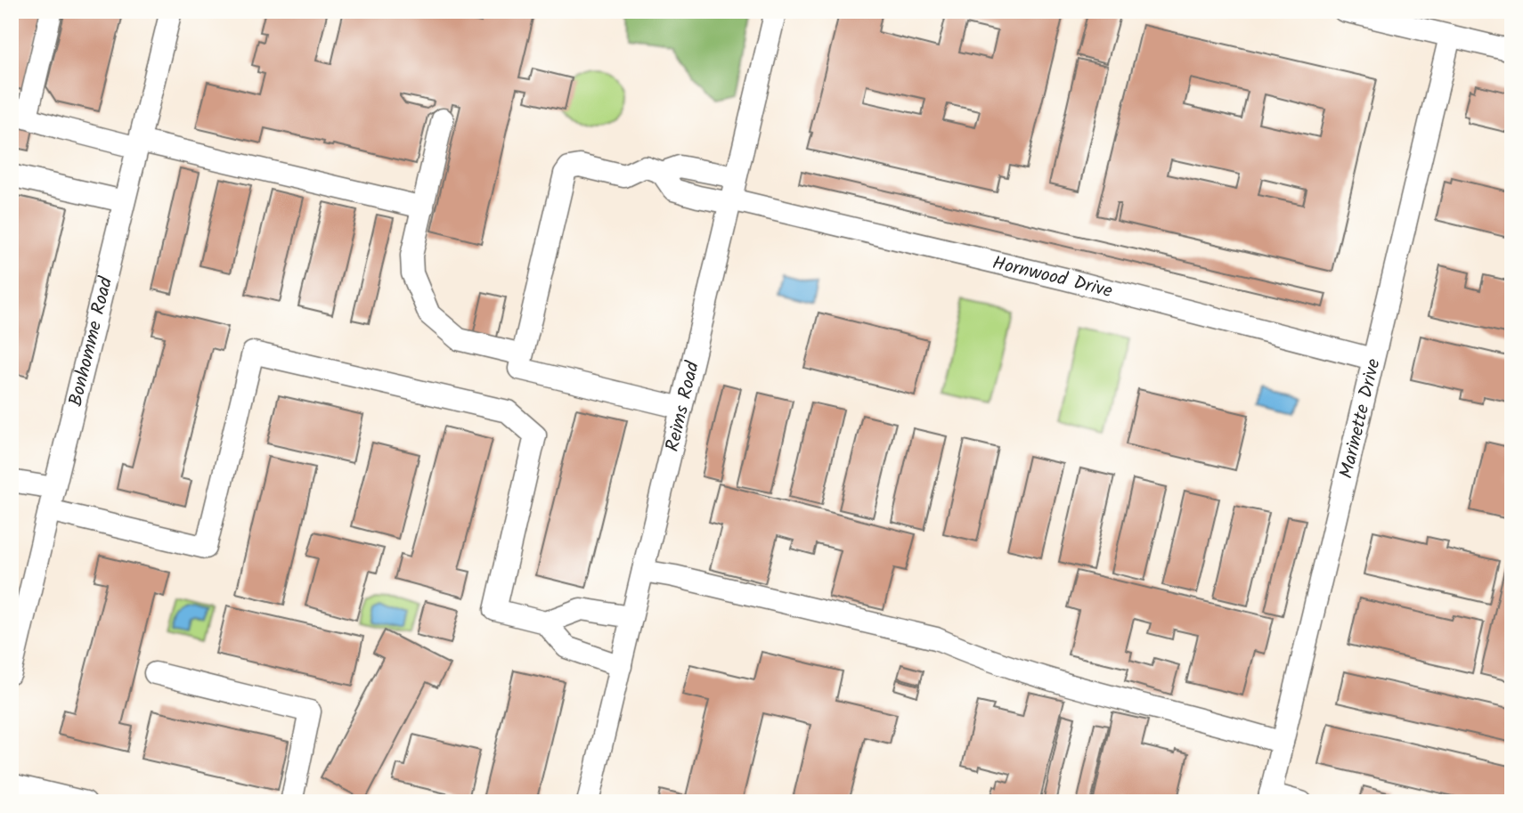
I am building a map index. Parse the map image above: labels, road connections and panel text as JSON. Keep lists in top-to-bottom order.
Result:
{
  "streets": {
    "street": [
      "Hornwood Drive",
      "Bonhomme Road",
      "Reims Road",
      "Marinette Drive"
    ]
  },
  "crossings": [
    ["Hornwood Drive", "Reims Road"],
    ["Hornwood Drive", "Marinette Drive"]
  ]
}
